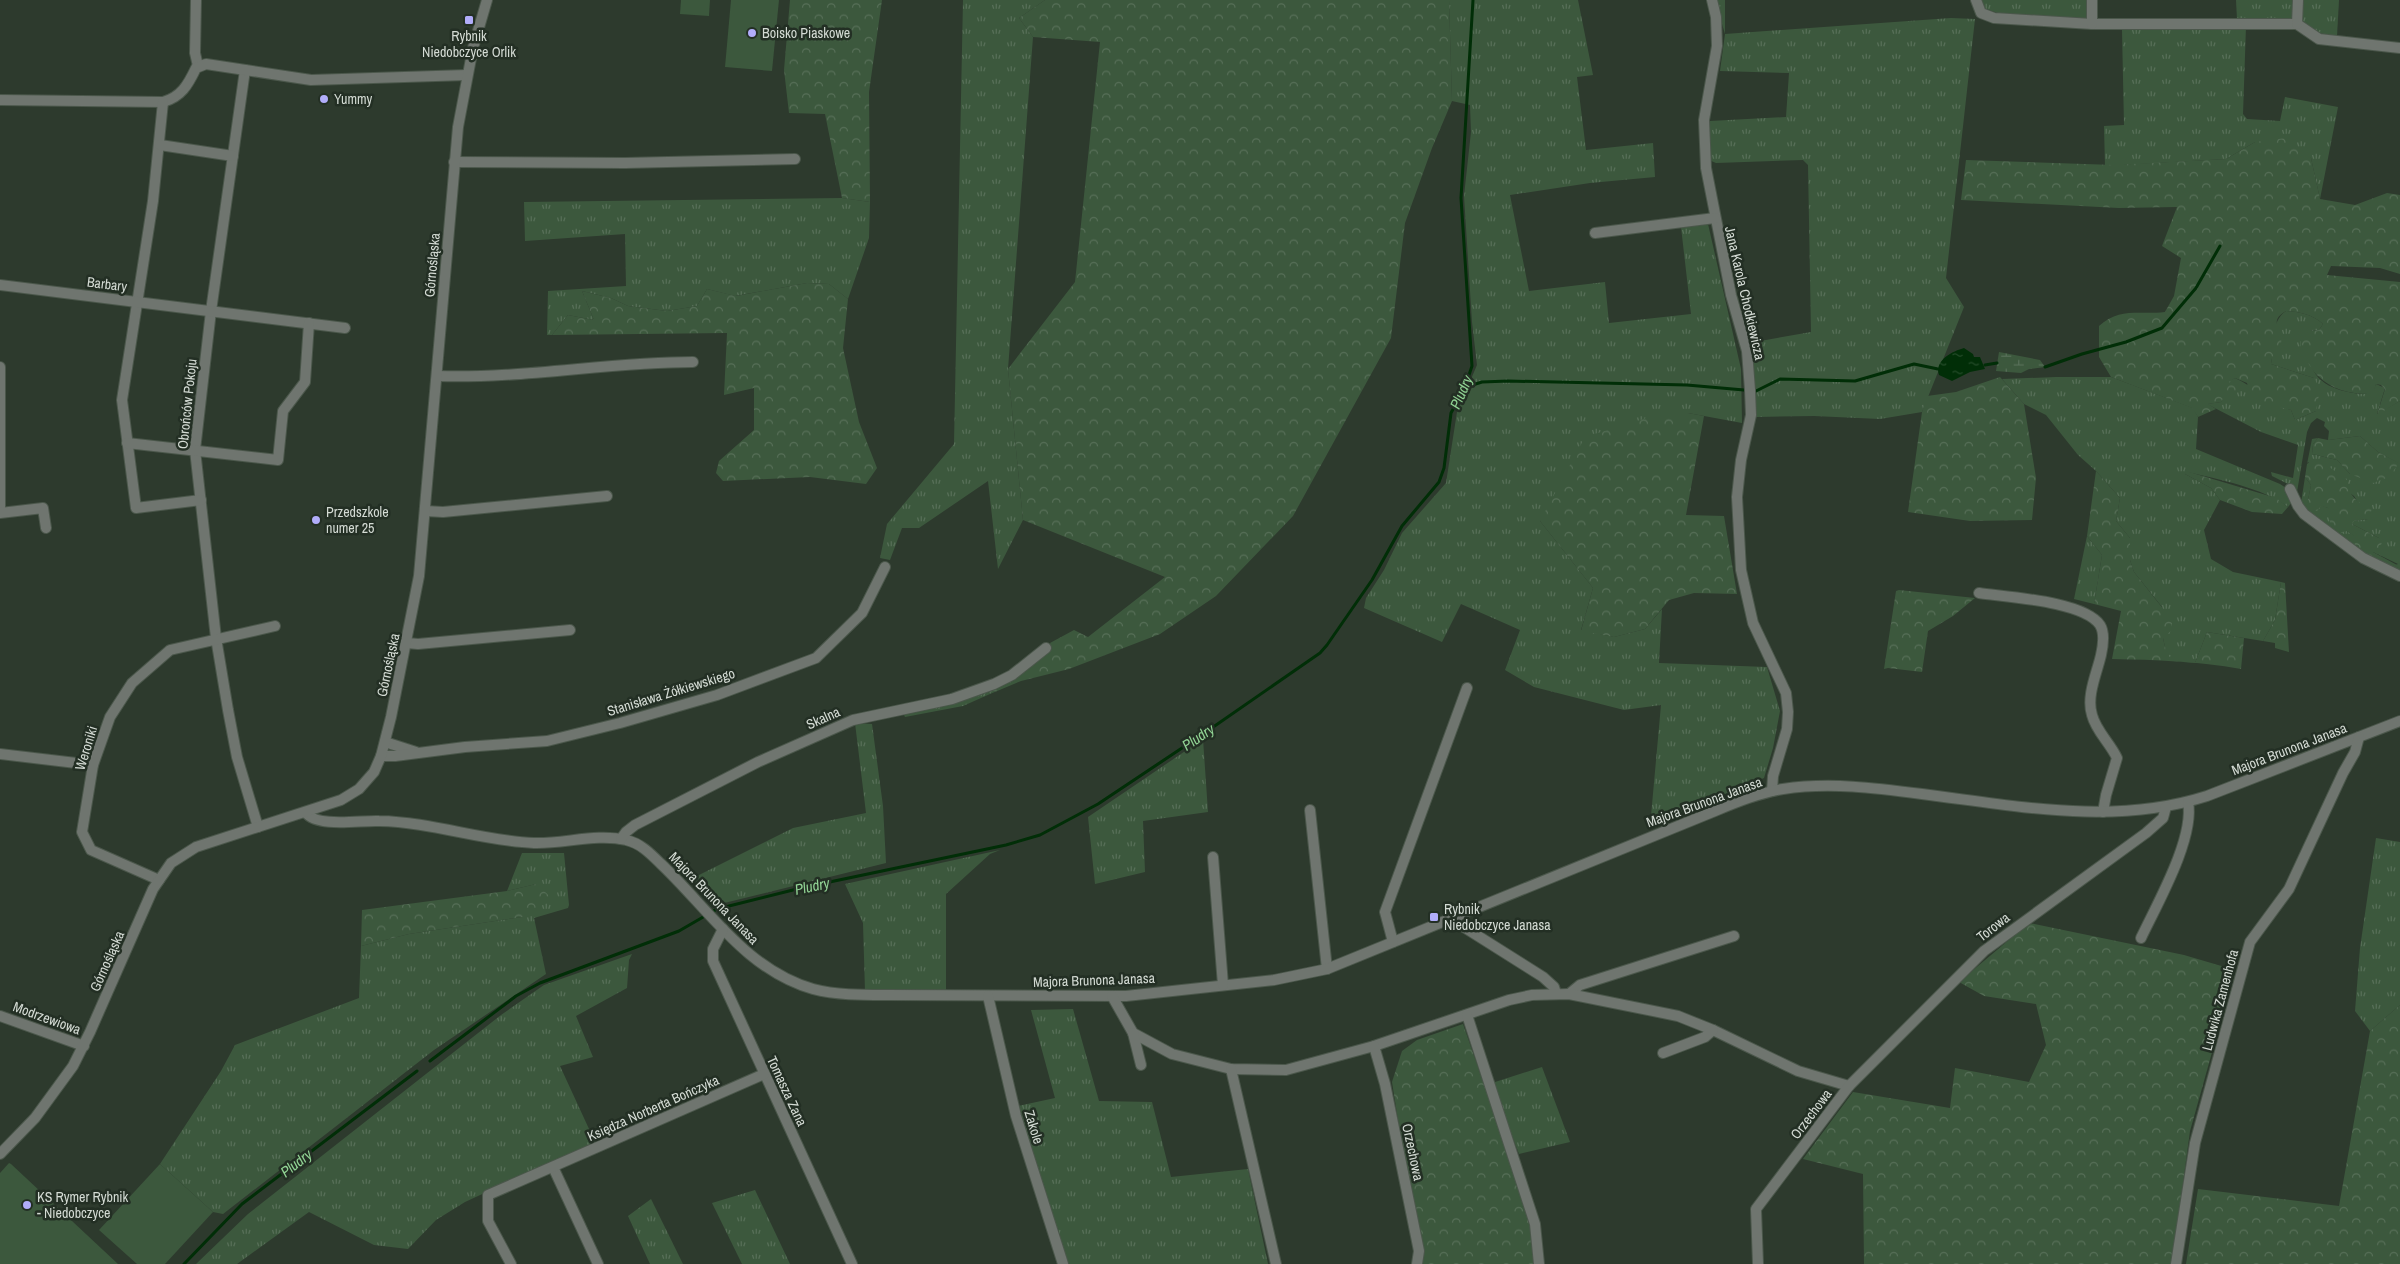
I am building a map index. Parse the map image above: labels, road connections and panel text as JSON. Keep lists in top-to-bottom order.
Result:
{
  "streets": {
    "street": [
      "Górnośląska",
      "Barbary",
      "Jana Karola Chodkiewicza",
      "Obrońców Pokoju",
      "Stanisława Żółkiewskiego",
      "Skalna",
      "Weroniki",
      "Majora Brunona Janasa",
      "Torowa",
      "Ludwika Zamenhofa",
      "Modrzewiowa",
      "Tomasza Zana",
      "Księdza Norberta Bończyka",
      "Orzechowa",
      "Zakole"
    ]
  },
  "crossings": [
    ["Górnośląska", "Obrońców Pokoju"],
    ["Górnośląska", "Stanisława Żółkiewskiego"],
    ["Górnośląska", "Weroniki"],
    ["Górnośląska", "Majora Brunona Janasa"],
    ["Górnośląska", "Modrzewiowa"],
    ["Barbary", "Obrońców Pokoju"],
    ["Jana Karola Chodkiewicza", "Majora Brunona Janasa"],
    ["Obrońców Pokoju", "Weroniki"],
    ["Skalna", "Majora Brunona Janasa"],
    ["Majora Brunona Janasa", "Torowa"],
    ["Majora Brunona Janasa", "Ludwika Zamenhofa"],
    ["Majora Brunona Janasa", "Tomasza Zana"],
    ["Majora Brunona Janasa", "Zakole"],
    ["Torowa", "Orzechowa"],
    ["Tomasza Zana", "Księdza Norberta Bończyka"]
  ],
  "water": ["Pludry"],
  "places": {
    "transit": ["Rybnik Niedobczyce Orlik", "Rybnik Niedobczyce Janasa"],
    "other": [
      "Boisko Piaskowe",
      "Yummy",
      "Przedszkole numer 25",
      "KS Rymer Rybnik - Niedobczyce"
    ]
  }
}
